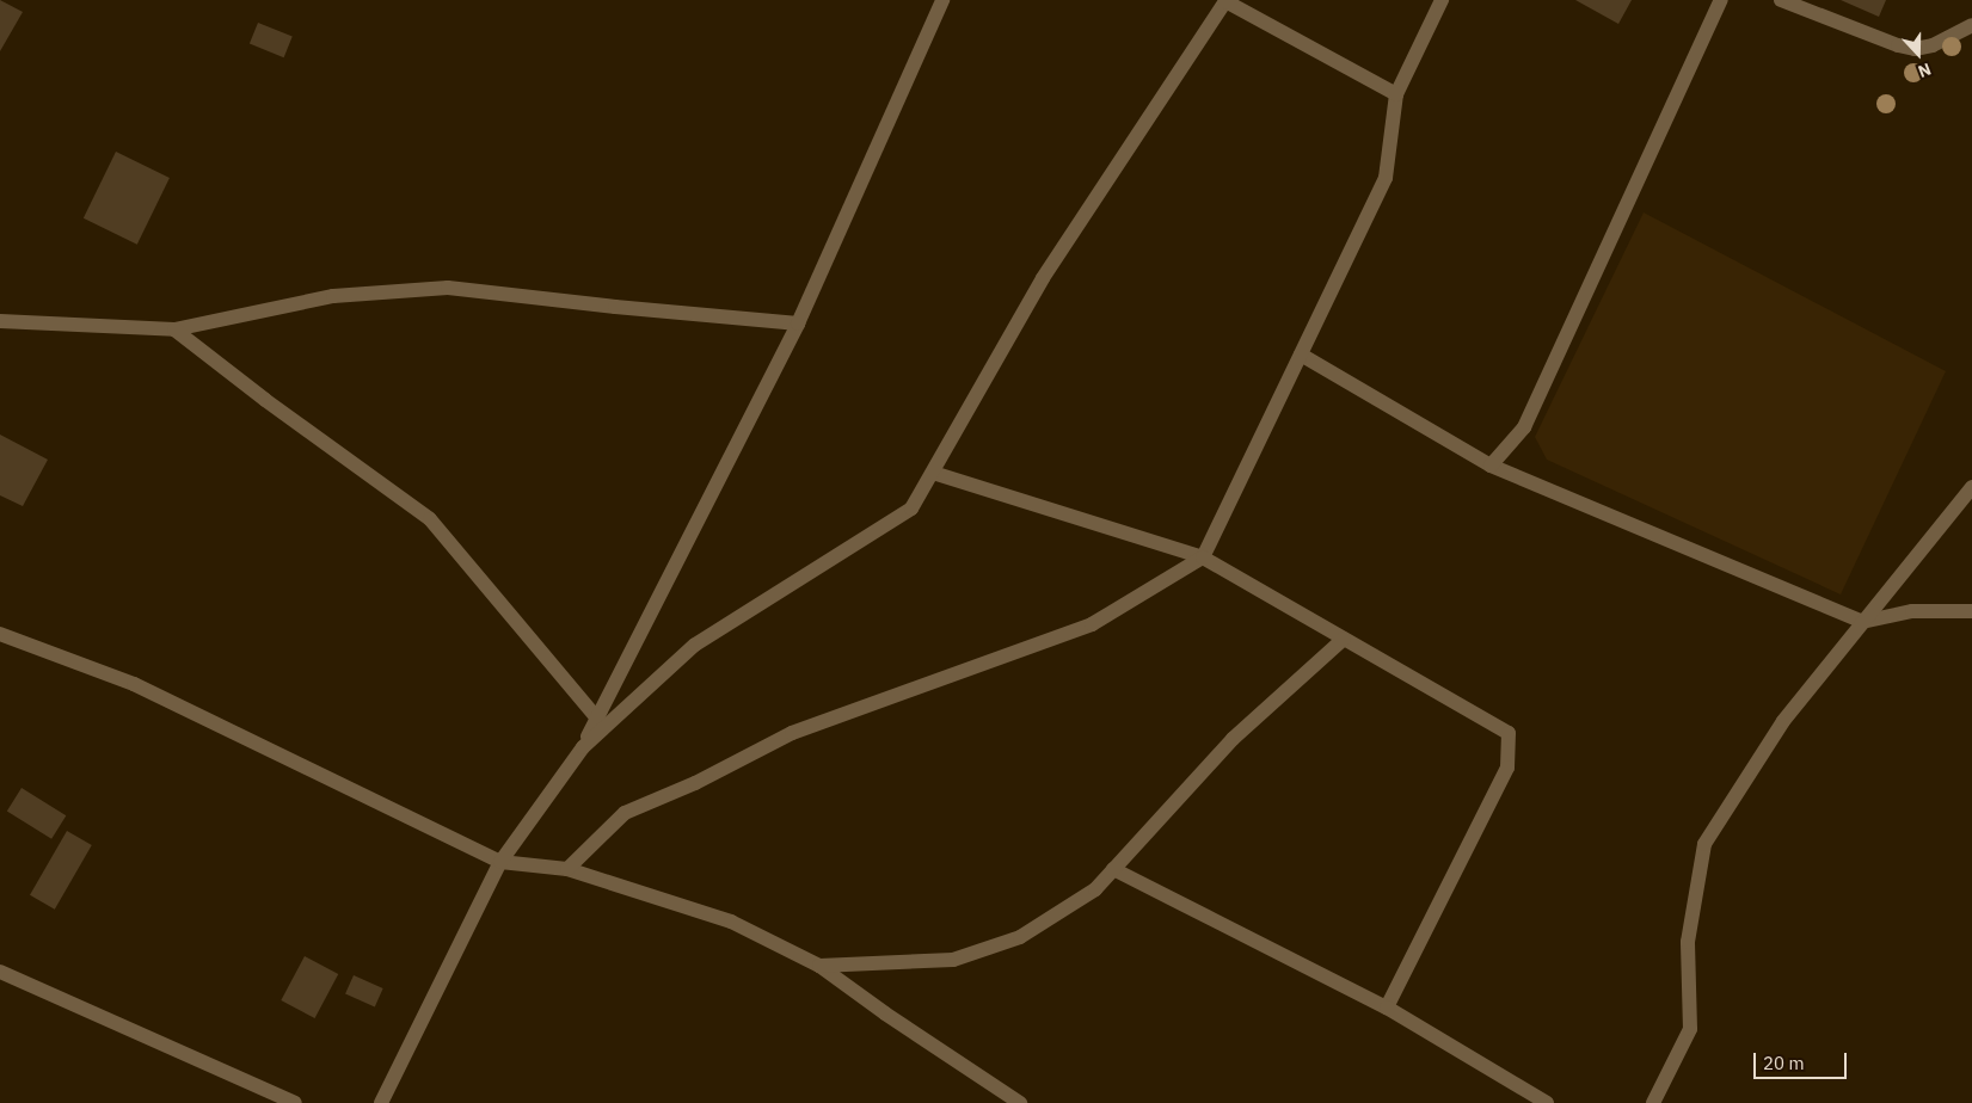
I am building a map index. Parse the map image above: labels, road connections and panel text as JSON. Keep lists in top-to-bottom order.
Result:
{
  "scale_bar": "20 m",
  "north": "bottom"
}
